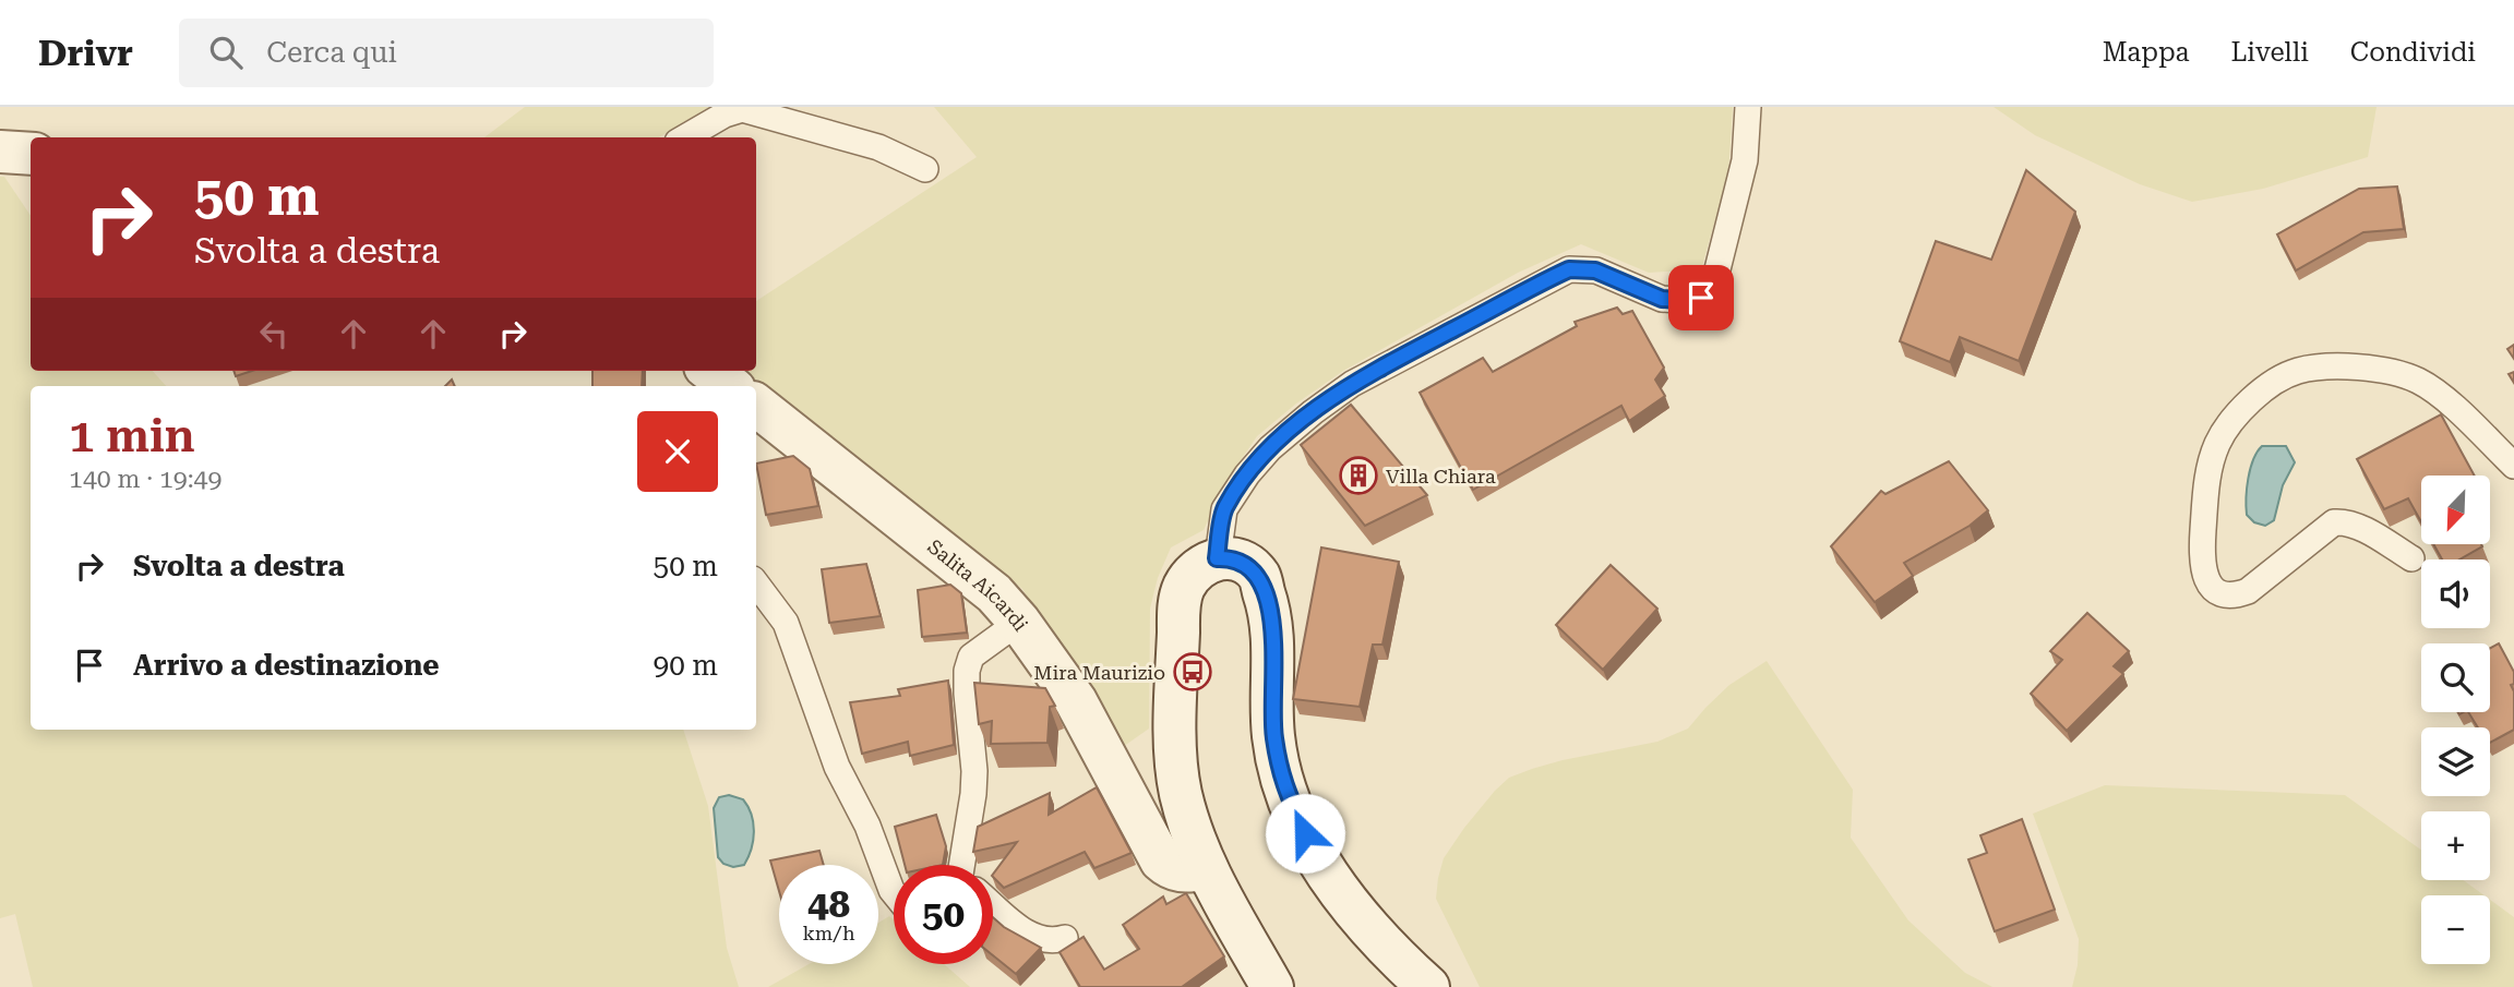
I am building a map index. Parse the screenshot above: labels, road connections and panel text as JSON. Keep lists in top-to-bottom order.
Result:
{
  "streets": {
    "main road": ["Salita Aicardi"]
  },
  "places": {
    "building": ["Villa Chiara"],
    "bus stop": ["Mira Maurizio"]
  },
  "north": "bottom left",
  "page": {
    "header": "Drivr",
    "search": "Cerca qui",
    "nav": ["Mappa", "Livelli", "Condividi"],
    "turn": ["50 m", "Svolta a destra"],
    "heading": ["1 min", "140 m · 19:49"],
    "map_buttons": ["+", "−"],
    "list": [
      {
        "name": "Svolta a destra",
        "value": "50 m"
      },
      {
        "name": "Arrivo a destinazione",
        "value": "90 m"
      }
    ],
    "speed": "48 km/h",
    "limit": "50"
  }
}
